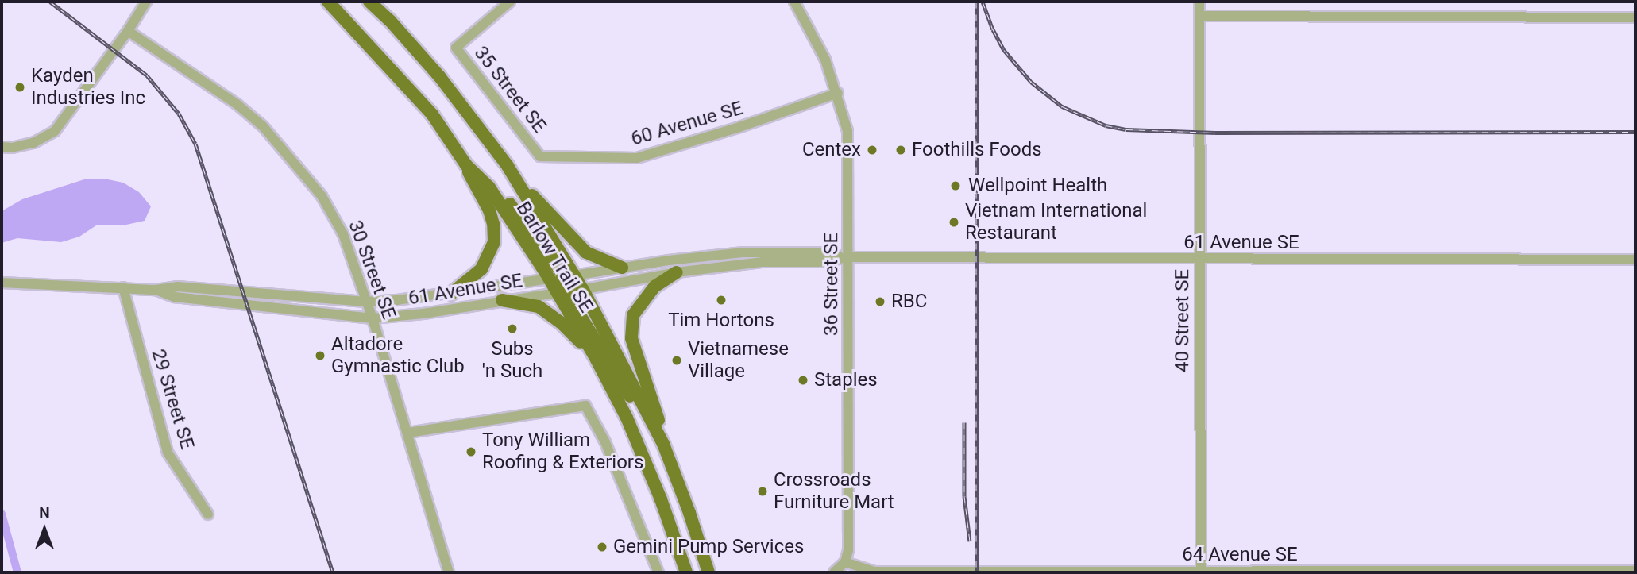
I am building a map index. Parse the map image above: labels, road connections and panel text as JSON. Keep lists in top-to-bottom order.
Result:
{
  "streets": {
    "main road": ["Barlow Trail SE"],
    "street": [
      "35 Street SE",
      "60 Avenue SE",
      "61 Avenue SE",
      "30 Street SE",
      "36 Street SE",
      "40 Street SE",
      "29 Street SE",
      "64 Avenue SE"
    ]
  },
  "crossings": [
    ["35 Street SE", "60 Avenue SE"],
    ["60 Avenue SE", "36 Street SE"],
    ["61 Avenue SE", "Barlow Trail SE"],
    ["61 Avenue SE", "30 Street SE"],
    ["61 Avenue SE", "36 Street SE"],
    ["61 Avenue SE", "40 Street SE"],
    ["61 Avenue SE", "29 Street SE"],
    ["36 Street SE", "64 Avenue SE"],
    ["40 Street SE", "64 Avenue SE"]
  ],
  "places": [
    "Kayden Industries Inc",
    "Centex",
    "Foothills Foods",
    "Wellpoint Health",
    "Vietnam International Restaurant",
    "Tim Hortons",
    "RBC",
    "Subs 'n Such",
    "Altadore Gymnastic Club",
    "Vietnamese Village",
    "Staples",
    "Tony William Roofing & Exteriors",
    "Crossroads Furniture Mart",
    "Gemini Pump Services"
  ],
  "north": "top"
}
